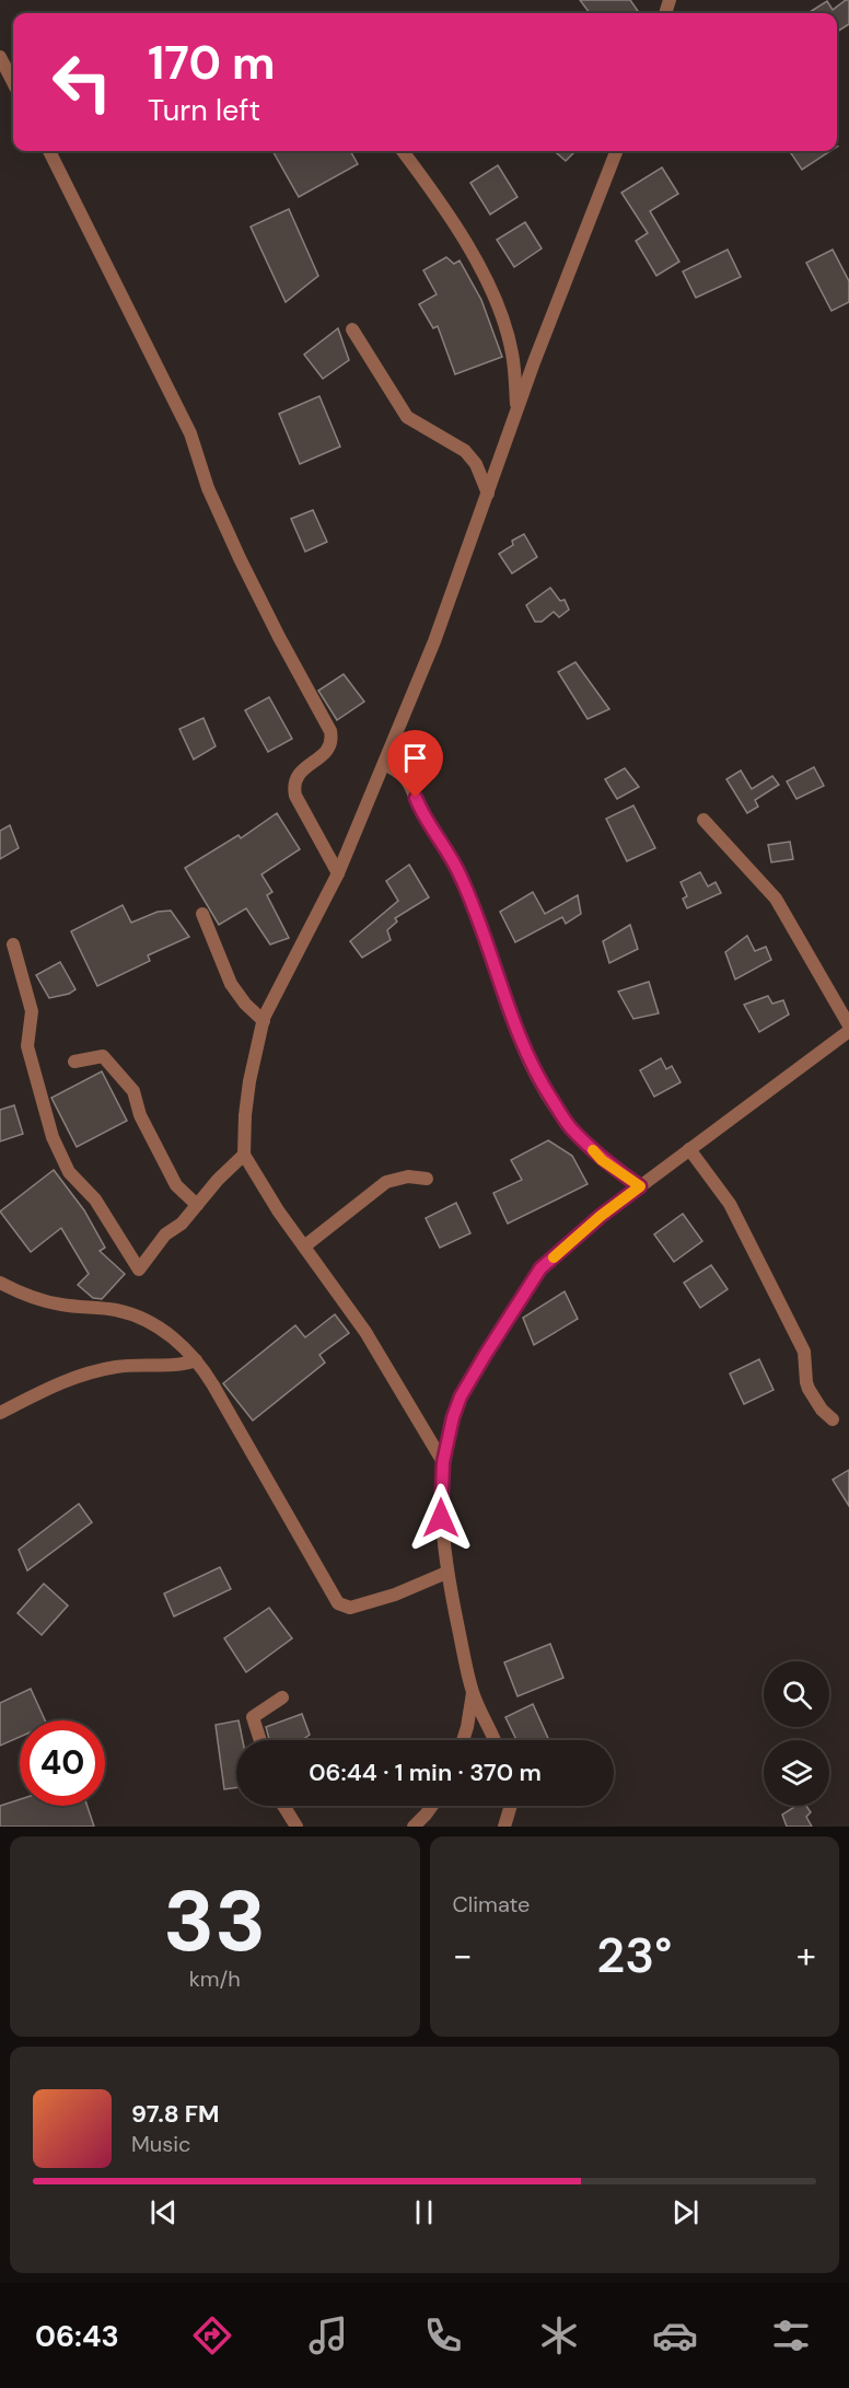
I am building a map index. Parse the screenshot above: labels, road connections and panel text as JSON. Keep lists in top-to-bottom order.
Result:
{
  "page": {
    "turn": ["170 m", "Turn left"],
    "limit": "40",
    "trip": "06:44 · 1 min · 370 m",
    "tile": [
      ["33", "km/h"],
      "Climate"
    ],
    "heat": ["−", "23°", "+"],
    "song": ["97.8 FM", "Music"],
    "tabs": "06:43"
  }
}
